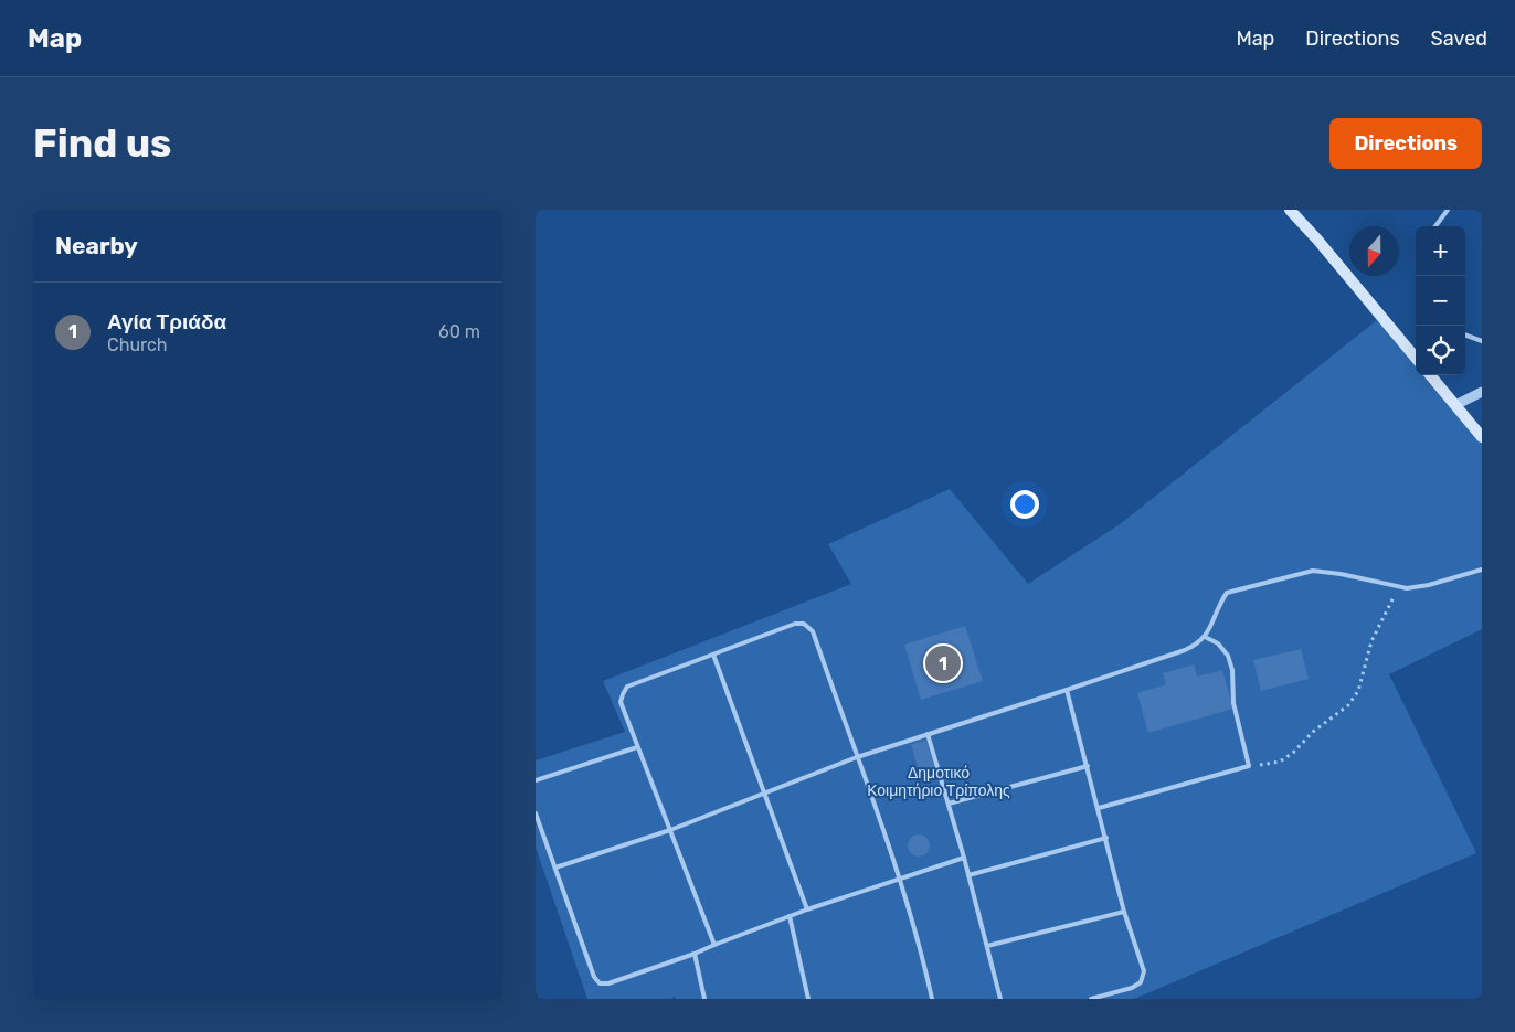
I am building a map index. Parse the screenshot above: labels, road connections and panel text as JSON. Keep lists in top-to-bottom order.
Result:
{
  "parks": ["Δημοτικό Κοιμητήριο Τρίπολης"],
  "north": "bottom",
  "page": {
    "header": "Map",
    "nav": ["Map", "Directions", "Saved"],
    "buttons": "Directions",
    "title": "Find us",
    "heading": "Nearby",
    "map_buttons": ["+", "−"],
    "list": [
      {
        "mark": "1",
        "name": "Αγία Τριάδα",
        "note": "Church",
        "value": "60 m"
      }
    ],
    "pins": "1"
  }
}
